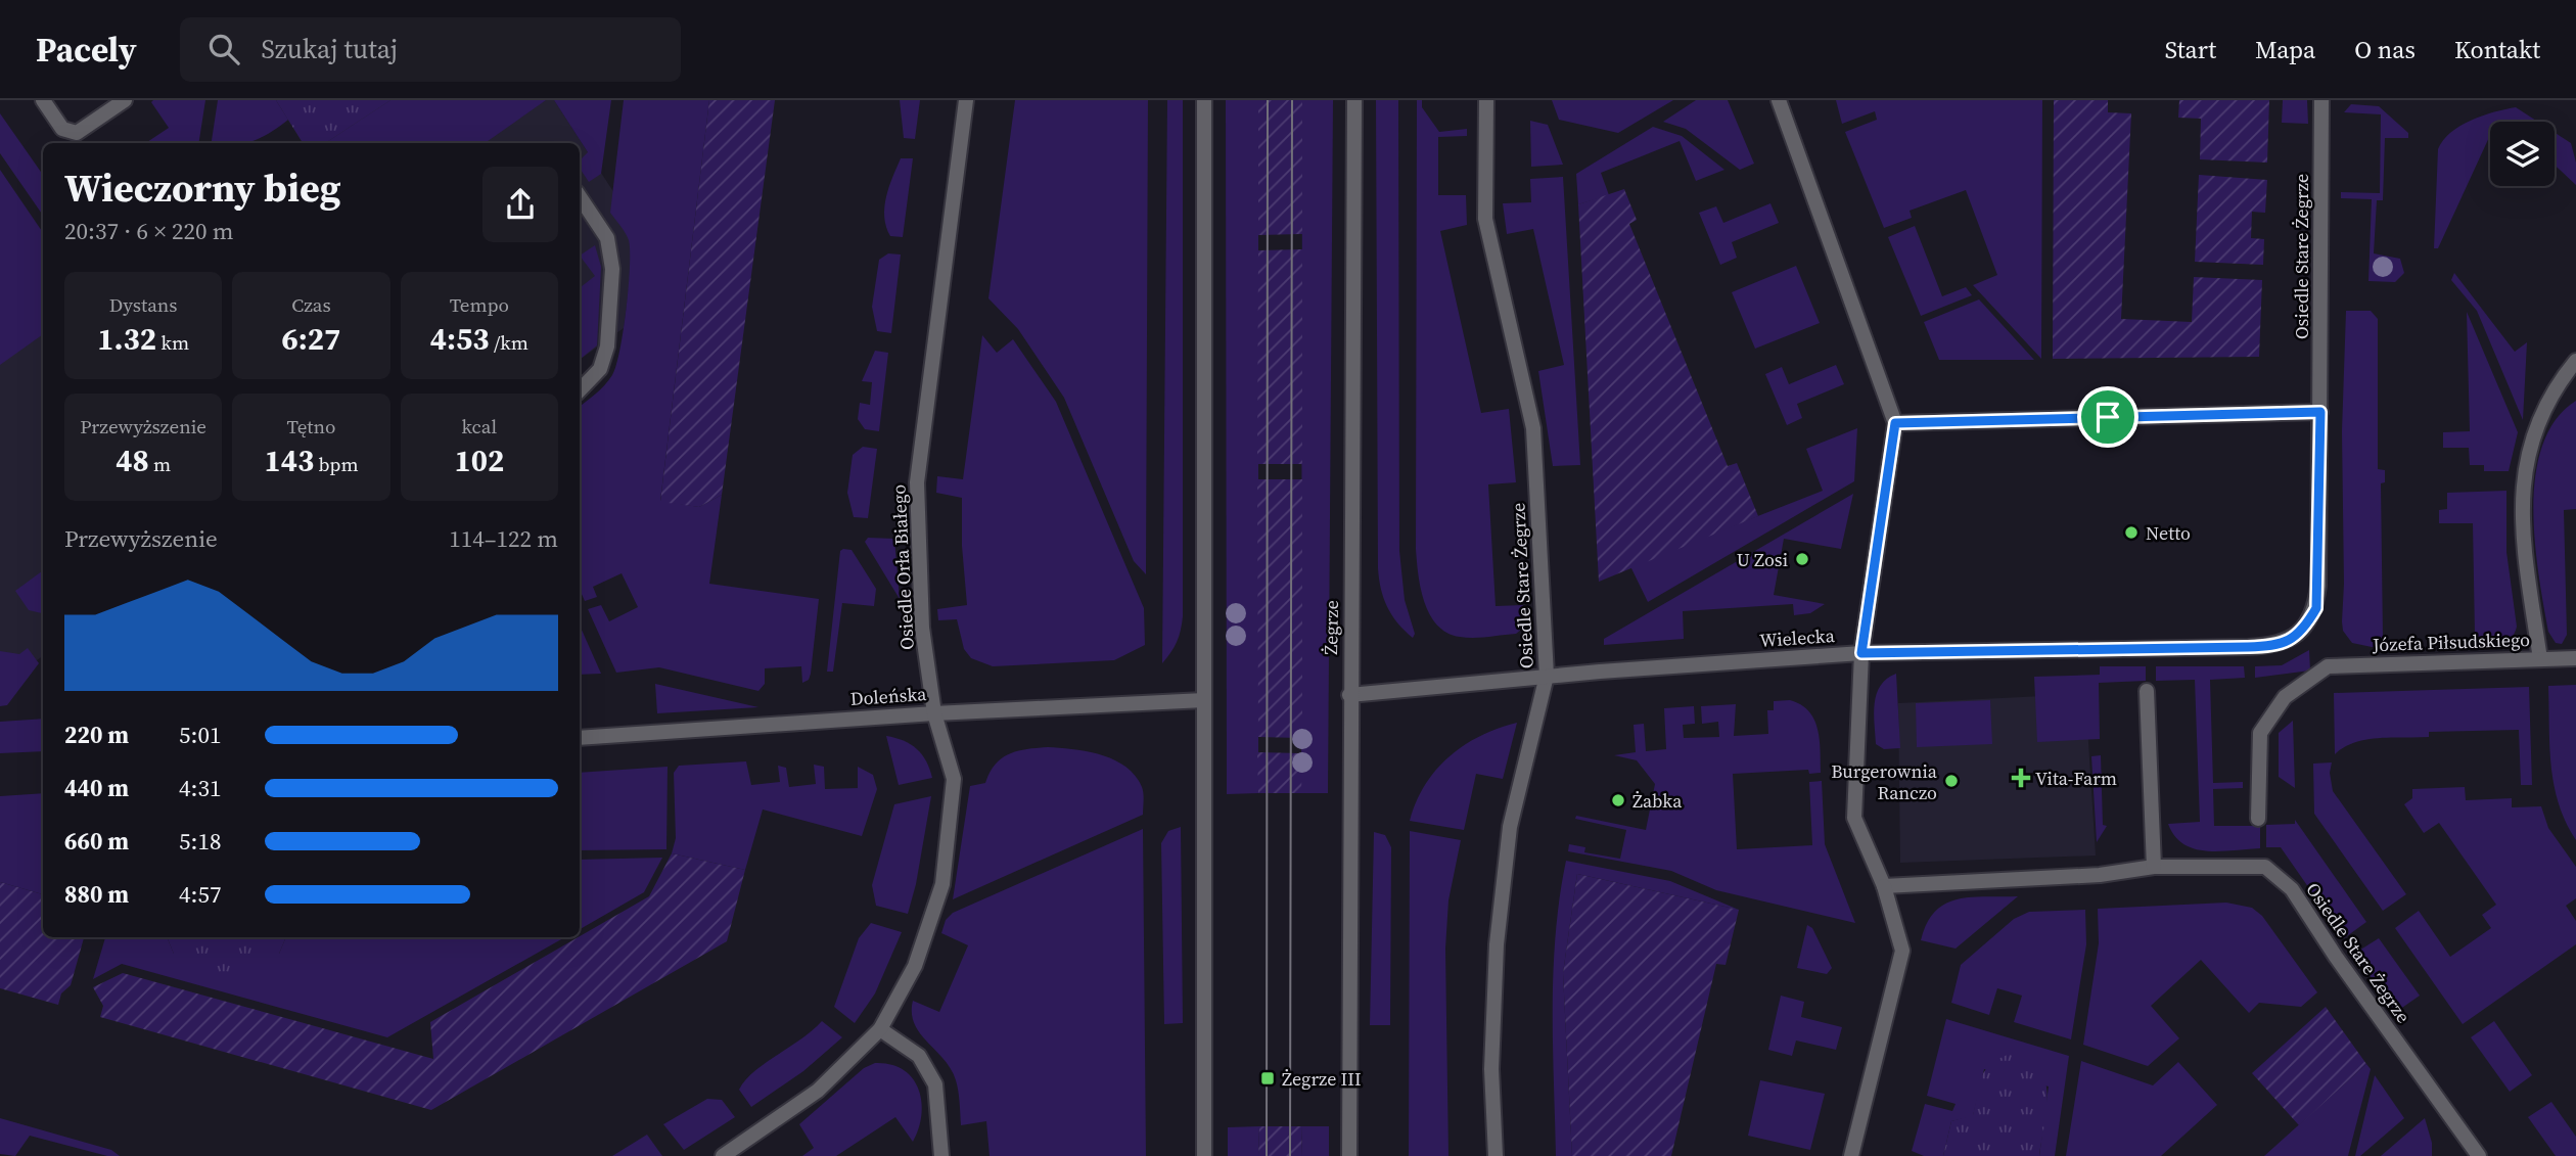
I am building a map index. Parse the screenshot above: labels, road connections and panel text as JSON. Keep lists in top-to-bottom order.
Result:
{
  "streets": {
    "street": [
      "Osiedle Stare Żegrze",
      "Osiedle Orła Białego",
      "Żegrze",
      "Wielecka",
      "Józefa Piłsudskiego",
      "Doleńska"
    ]
  },
  "crossings": [
    ["Osiedle Stare Żegrze", "Wielecka"],
    ["Osiedle Orła Białego", "Doleńska"],
    ["Żegrze", "Wielecka"]
  ],
  "places": {
    "other": [
      "Netto",
      "U Zosi",
      "Burgerownia Ranczo",
      "Żabka"
    ],
    "health": ["Vita-Farm"],
    "transit": ["Żegrze III"]
  },
  "page": {
    "header": "Pacely",
    "search": "Szukaj tutaj",
    "nav": [
      "Start",
      "Mapa",
      "O nas",
      "Kontakt"
    ],
    "heading": ["Wieczorny bieg", "20:37 · 6 × 220 m"],
    "stats": [
      ["Dystans", "1.32 km"],
      ["Czas", "6:27"],
      ["Tempo", "4:53 /km"],
      ["Przewyższenie", "48 m"],
      ["Tętno", "143 bpm"],
      ["kcal", "102"]
    ],
    "chart": ["Przewyższenie", "114–122 m"],
    "list": [
      {
        "name": "220 m",
        "note": "5:01"
      },
      {
        "name": "440 m",
        "note": "4:31"
      },
      {
        "name": "660 m",
        "note": "5:18"
      },
      {
        "name": "880 m",
        "note": "4:57"
      }
    ]
  }
}
